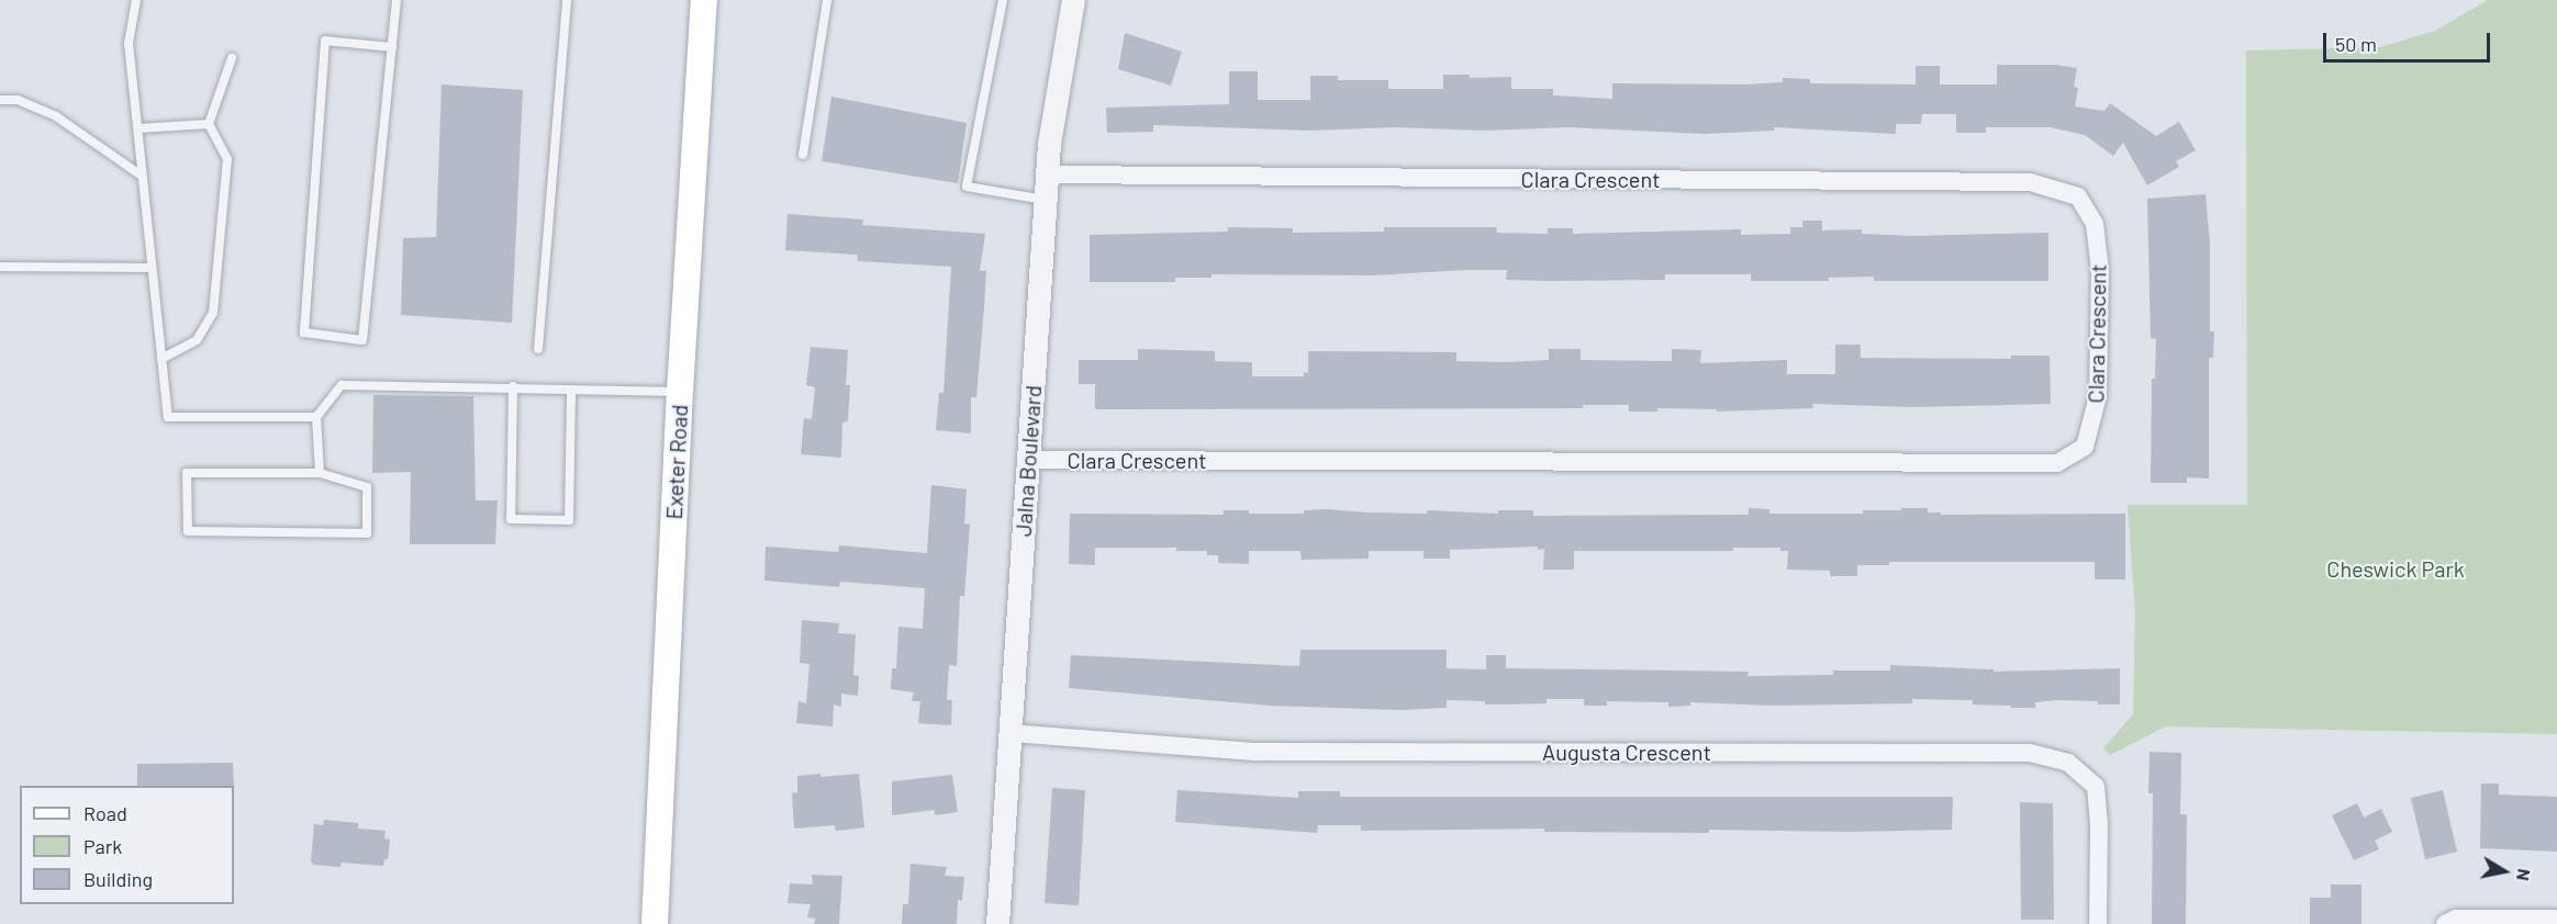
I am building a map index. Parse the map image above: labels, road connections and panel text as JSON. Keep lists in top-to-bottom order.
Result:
{
  "streets": {
    "main road": ["Exeter Road"],
    "street": ["Clara Crescent", "Jalna Boulevard", "Augusta Crescent"]
  },
  "crossings": [
    ["Clara Crescent", "Jalna Boulevard"],
    ["Jalna Boulevard", "Augusta Crescent"]
  ],
  "parks": ["Cheswick Park"],
  "legend": ["Road", "Park", "Building"],
  "scale_bar": "50 m",
  "north": "right"
}
